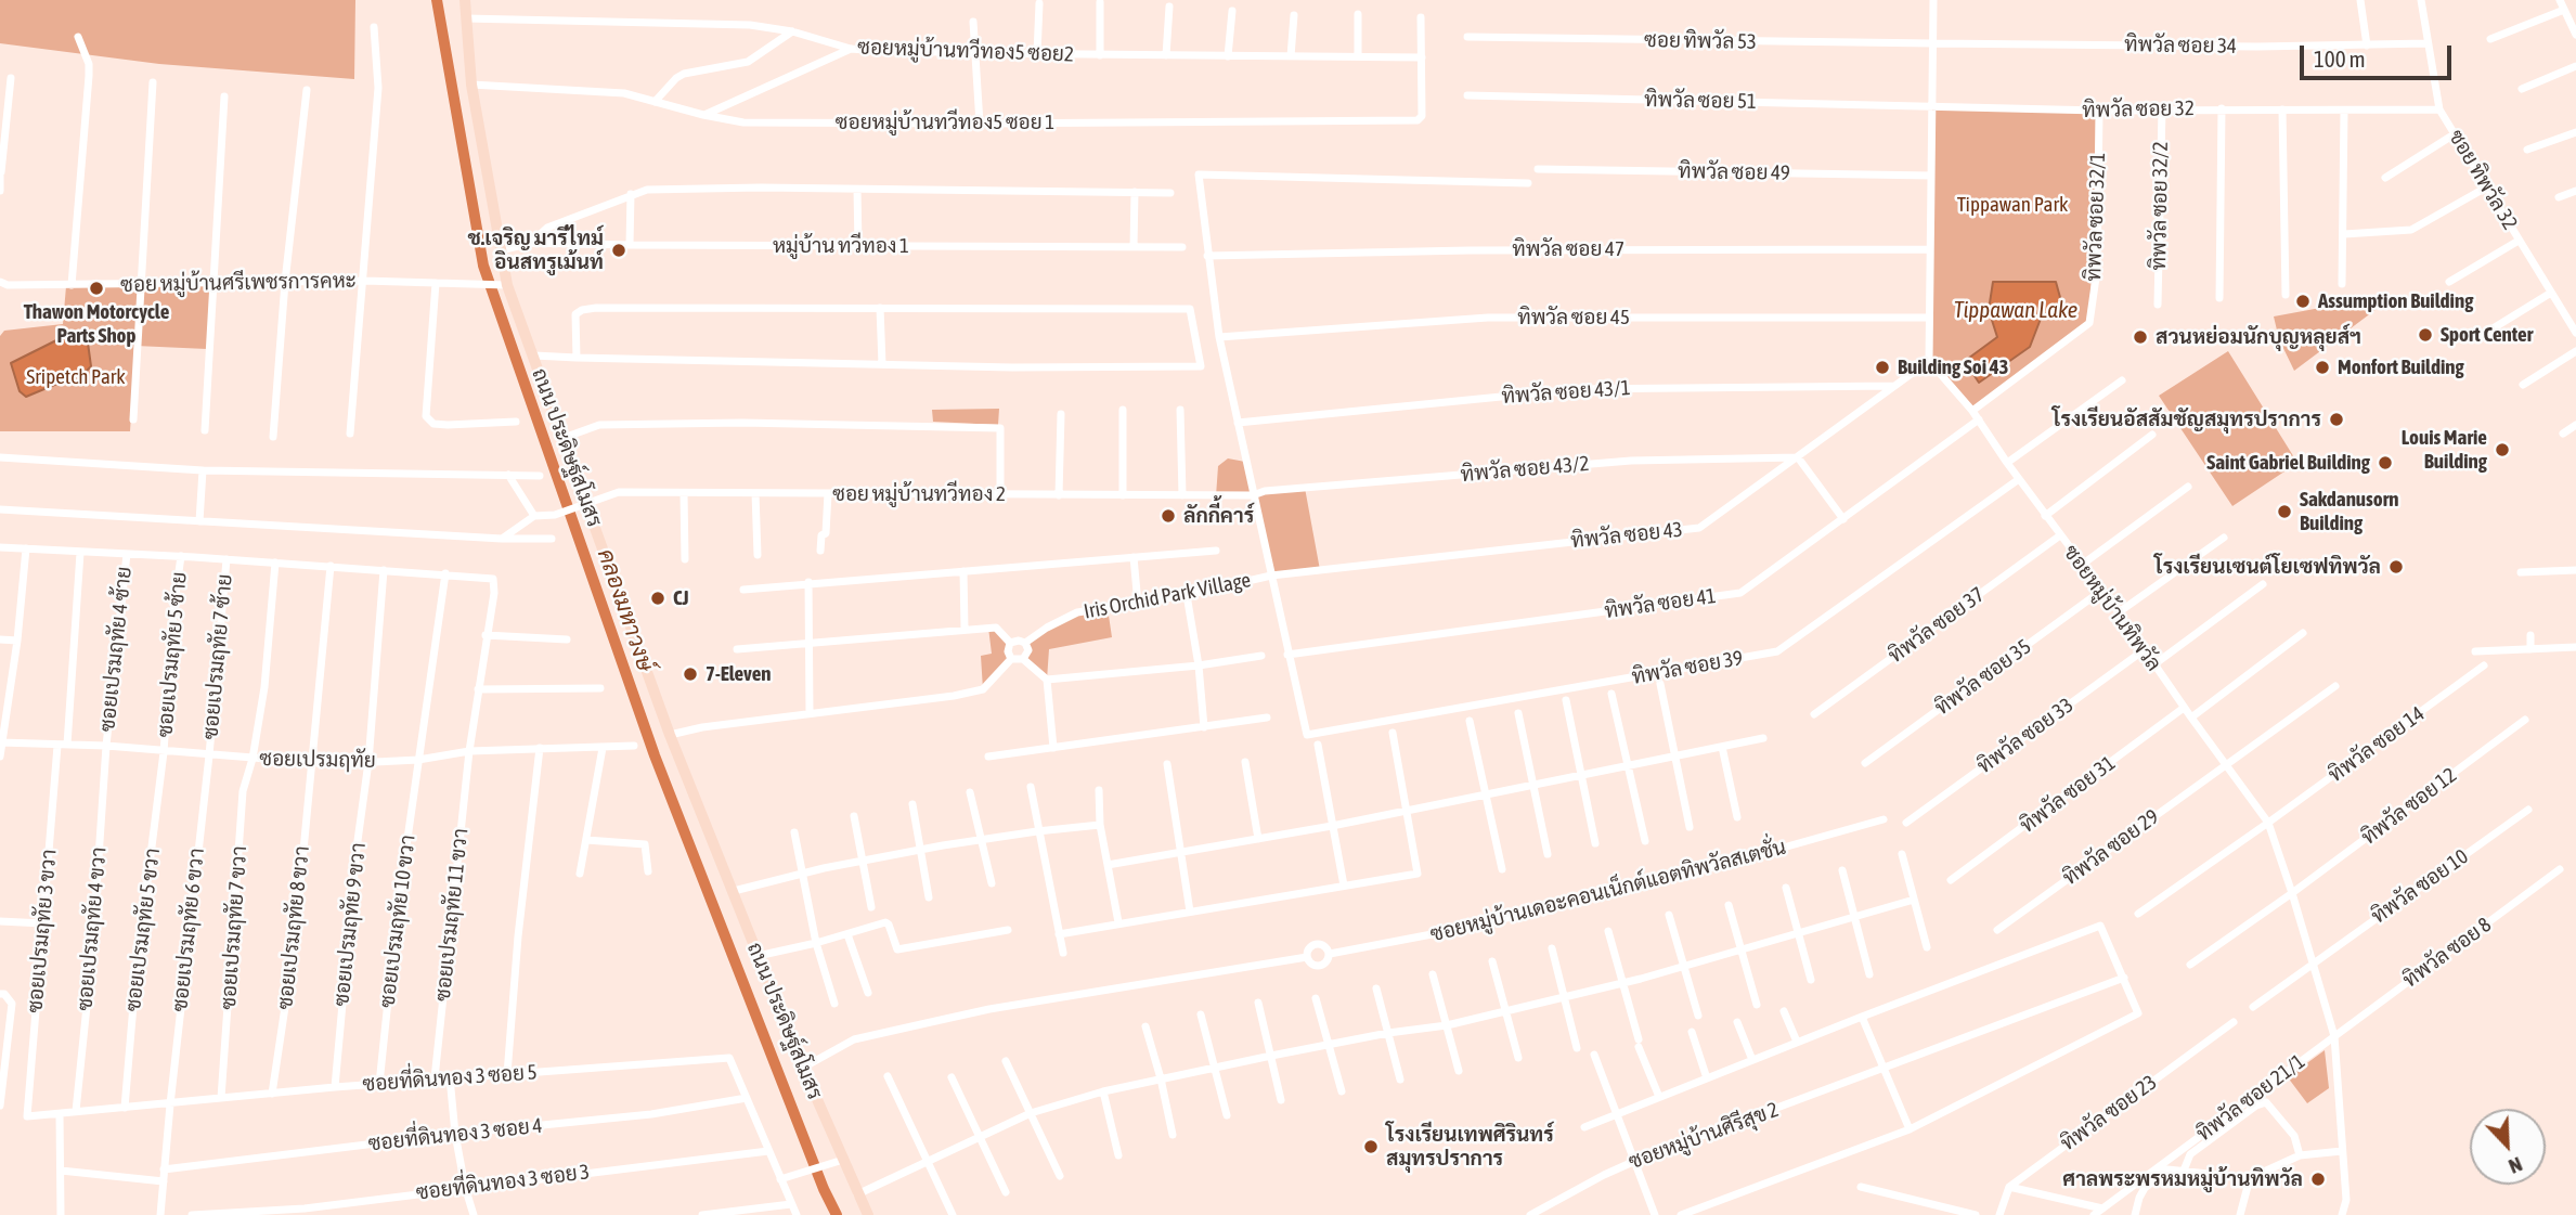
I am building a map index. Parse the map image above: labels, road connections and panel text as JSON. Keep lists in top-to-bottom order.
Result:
{
  "streets": {
    "street": [
      "ซอย ทิพวัล 53",
      "ทิพวัล ซอย 34",
      "ซอยหมู่บ้านทวีทอง5 ซอย2",
      "ทิพวัล ซอย 51",
      "ทิพวัล ซอย 32",
      "ซอยหมู่บ้านทวีทอง5 ซอย 1",
      "ทิพวัล ซอย 49",
      "ซอย ทิพวัล 32",
      "ทิพวัล ซอย 32/2",
      "ทิพวัล ซอย 32/1",
      "หมู่บ้าน ทวีทอง 1",
      "ทิพวัล ซอย 47",
      "ซอย หมู่บ้านศรีเพชรการคหะ",
      "ทิพวัล ซอย 45",
      "ทิพวัล ซอย 43/1",
      "ถนน ประดิษฐ์สโมสร",
      "ทิพวัล ซอย 43/2",
      "ซอย หมู่บ้านทวีทอง 2",
      "ทิพวัล ซอย 43",
      "Iris Orchid Park Village",
      "ทิพวัล ซอย 41",
      "ซอยหมู่บ้านทิพวัล",
      "ทิพวัล ซอย 37",
      "ซอยเปรมฤทัย 4 ซ้าย",
      "ซอยเปรมฤทัย 5 ซ้าย",
      "ซอยเปรมฤทัย 7 ซ้าย",
      "ทิพวัล ซอย 39",
      "ทิพวัล ซอย 35",
      "ทิพวัล ซอย 33",
      "ทิพวัล ซอย 14",
      "ซอยเปรมฤทัย",
      "ทิพวัล ซอย 31",
      "ทิพวัล ซอย 12",
      "ทิพวัล ซอย 29",
      "ทิพวัล ซอย 10",
      "ซอยหมู่บ้านเดอะคอนเน็กต์แอตทิพวัลสเตชั่น",
      "ซอยเปรมฤทัย 11 ขวา",
      "ซอยเปรมฤทัย 10 ขวา",
      "ซอยเปรมฤทัย 9 ขวา",
      "ซอยเปรมฤทัย 7 ขวา",
      "ซอยเปรมฤทัย 8 ขวา",
      "ซอยเปรมฤทัย 4 ขวา",
      "ซอยเปรมฤทัย 5 ขวา",
      "ซอยเปรมฤทัย 6 ขวา",
      "ซอยเปรมฤทัย 3 ขวา",
      "ทิพวัล ซอย 8",
      "ซอยที่ดินทอง 3 ซอย 5",
      "ทิพวัล ซอย 21/1",
      "ทิพวัล ซอย 23",
      "ซอยที่ดินทอง 3 ซอย 4",
      "ซอยหมู่บ้านศิรีสุข 2",
      "ซอยที่ดินทอง 3 ซอย 3"
    ]
  },
  "crossings": [
    ["ซอย ทิพวัล 53", "ทิพวัล ซอย 34"],
    ["ซอยหมู่บ้านทวีทอง5 ซอย2", "ซอยหมู่บ้านทวีทอง5 ซอย 1"],
    ["ซอยหมู่บ้านทวีทอง5 ซอย2", "ถนน ประดิษฐ์สโมสร"],
    ["ทิพวัล ซอย 51", "ทิพวัล ซอย 32"],
    ["ทิพวัล ซอย 32", "ซอย ทิพวัล 32"],
    ["ทิพวัล ซอย 32", "ทิพวัล ซอย 32/2"],
    ["ทิพวัล ซอย 32", "ทิพวัล ซอย 32/1"],
    ["ซอยหมู่บ้านทวีทอง5 ซอย 1", "ถนน ประดิษฐ์สโมสร"],
    ["ทิพวัล ซอย 32/1", "ซอยหมู่บ้านทิพวัล"],
    ["หมู่บ้าน ทวีทอง 1", "ถนน ประดิษฐ์สโมสร"],
    ["ซอย หมู่บ้านศรีเพชรการคหะ", "ถนน ประดิษฐ์สโมสร"],
    ["ทิพวัล ซอย 43/1", "ทิพวัล ซอย 43"],
    ["ถนน ประดิษฐ์สโมสร", "ซอย หมู่บ้านทวีทอง 2"],
    ["ถนน ประดิษฐ์สโมสร", "ซอยหมู่บ้านเดอะคอนเน็กต์แอตทิพวัลสเตชั่น"],
    ["ทิพวัล ซอย 43/2", "ซอย หมู่บ้านทวีทอง 2"],
    ["ทิพวัล ซอย 43/2", "ทิพวัล ซอย 43"],
    ["ทิพวัล ซอย 43", "Iris Orchid Park Village"],
    ["ทิพวัล ซอย 43", "ซอยหมู่บ้านทิพวัล"],
    ["ทิพวัล ซอย 41", "ซอยหมู่บ้านทิพวัล"],
    ["ทิพวัล ซอย 41", "ทิพวัล ซอย 39"],
    ["ซอยหมู่บ้านทิพวัล", "ทิพวัล ซอย 37"],
    ["ซอยหมู่บ้านทิพวัล", "ทิพวัล ซอย 39"],
    ["ซอยหมู่บ้านทิพวัล", "ทิพวัล ซอย 35"],
    ["ซอยหมู่บ้านทิพวัล", "ทิพวัล ซอย 33"],
    ["ซอยหมู่บ้านทิพวัล", "ทิพวัล ซอย 14"],
    ["ซอยหมู่บ้านทิพวัล", "ทิพวัล ซอย 31"],
    ["ซอยหมู่บ้านทิพวัล", "ทิพวัล ซอย 12"],
    ["ซอยหมู่บ้านทิพวัล", "ทิพวัล ซอย 29"],
    ["ซอยหมู่บ้านทิพวัล", "ทิพวัล ซอย 10"],
    ["ซอยหมู่บ้านทิพวัล", "ทิพวัล ซอย 8"],
    ["ซอยหมู่บ้านทิพวัล", "ทิพวัล ซอย 21/1"],
    ["ซอยเปรมฤทัย 4 ซ้าย", "ซอยเปรมฤทัย"],
    ["ซอยเปรมฤทัย 4 ซ้าย", "ซอยเปรมฤทัย 4 ขวา"],
    ["ซอยเปรมฤทัย 5 ซ้าย", "ซอยเปรมฤทัย"],
    ["ซอยเปรมฤทัย 5 ซ้าย", "ซอยเปรมฤทัย 5 ขวา"],
    ["ซอยเปรมฤทัย 7 ซ้าย", "ซอยเปรมฤทัย"],
    ["ซอยเปรมฤทัย 7 ซ้าย", "ซอยเปรมฤทัย 6 ขวา"],
    ["ซอยเปรมฤทัย", "ซอยเปรมฤทัย 11 ขวา"],
    ["ซอยเปรมฤทัย", "ซอยเปรมฤทัย 10 ขวา"],
    ["ซอยเปรมฤทัย", "ซอยเปรมฤทัย 9 ขวา"],
    ["ซอยเปรมฤทัย", "ซอยเปรมฤทัย 7 ขวา"],
    ["ซอยเปรมฤทัย", "ซอยเปรมฤทัย 8 ขวา"],
    ["ซอยเปรมฤทัย", "ซอยเปรมฤทัย 4 ขวา"],
    ["ซอยเปรมฤทัย", "ซอยเปรมฤทัย 5 ขวา"],
    ["ซอยเปรมฤทัย", "ซอยเปรมฤทัย 6 ขวา"],
    ["ซอยเปรมฤทัย", "ซอยเปรมฤทัย 3 ขวา"],
    ["ซอยเปรมฤทัย 11 ขวา", "ซอยเปรมฤทัย 10 ขวา"],
    ["ซอยเปรมฤทัย 11 ขวา", "ซอยที่ดินทอง 3 ซอย 5"],
    ["ซอยเปรมฤทัย 10 ขวา", "ซอยที่ดินทอง 3 ซอย 5"],
    ["ซอยเปรมฤทัย 9 ขวา", "ซอยที่ดินทอง 3 ซอย 5"],
    ["ซอยเปรมฤทัย 7 ขวา", "ซอยที่ดินทอง 3 ซอย 5"],
    ["ซอยเปรมฤทัย 8 ขวา", "ซอยที่ดินทอง 3 ซอย 5"],
    ["ซอยเปรมฤทัย 4 ขวา", "ซอยที่ดินทอง 3 ซอย 5"],
    ["ซอยเปรมฤทัย 5 ขวา", "ซอยที่ดินทอง 3 ซอย 5"],
    ["ซอยเปรมฤทัย 6 ขวา", "ซอยที่ดินทอง 3 ซอย 5"],
    ["ซอยเปรมฤทัย 3 ขวา", "ซอยที่ดินทอง 3 ซอย 5"],
    ["ทิพวัล ซอย 8", "ทิพวัล ซอย 21/1"],
    ["ซอยที่ดินทอง 3 ซอย 5", "ซอยที่ดินทอง 3 ซอย 4"]
  ],
  "water": ["Tippawan Lake", "คลองมหาวงษ์"],
  "parks": ["Tippawan Park", "Sripetch Park"],
  "places": [
    "ช.เจริญ มารีไทม์ อินสทรูเม้นท์",
    "Thawon Motorcycle Parts Shop",
    "Assumption Building",
    "Sport Center",
    "สวนหย่อมนักบุญหลุยส์ฯ",
    "Building Soi 43",
    "Monfort Building",
    "โรงเรียนอัสสัมชัญสมุทรปราการ",
    "Louis Marie Building",
    "Saint Gabriel Building",
    "Sakdanusorn Building",
    "ลักกี้คาร์",
    "โรงเรียนเซนต์โยเซฟทิพวัล",
    "CJ",
    "7-Eleven",
    "โรงเรียนเทพศิรินทร์ สมุทรปราการ",
    "ศาลพระพรหมหมู่บ้านทิพวัล"
  ],
  "scale_bar": "100 m",
  "north": "bottom right"
}
